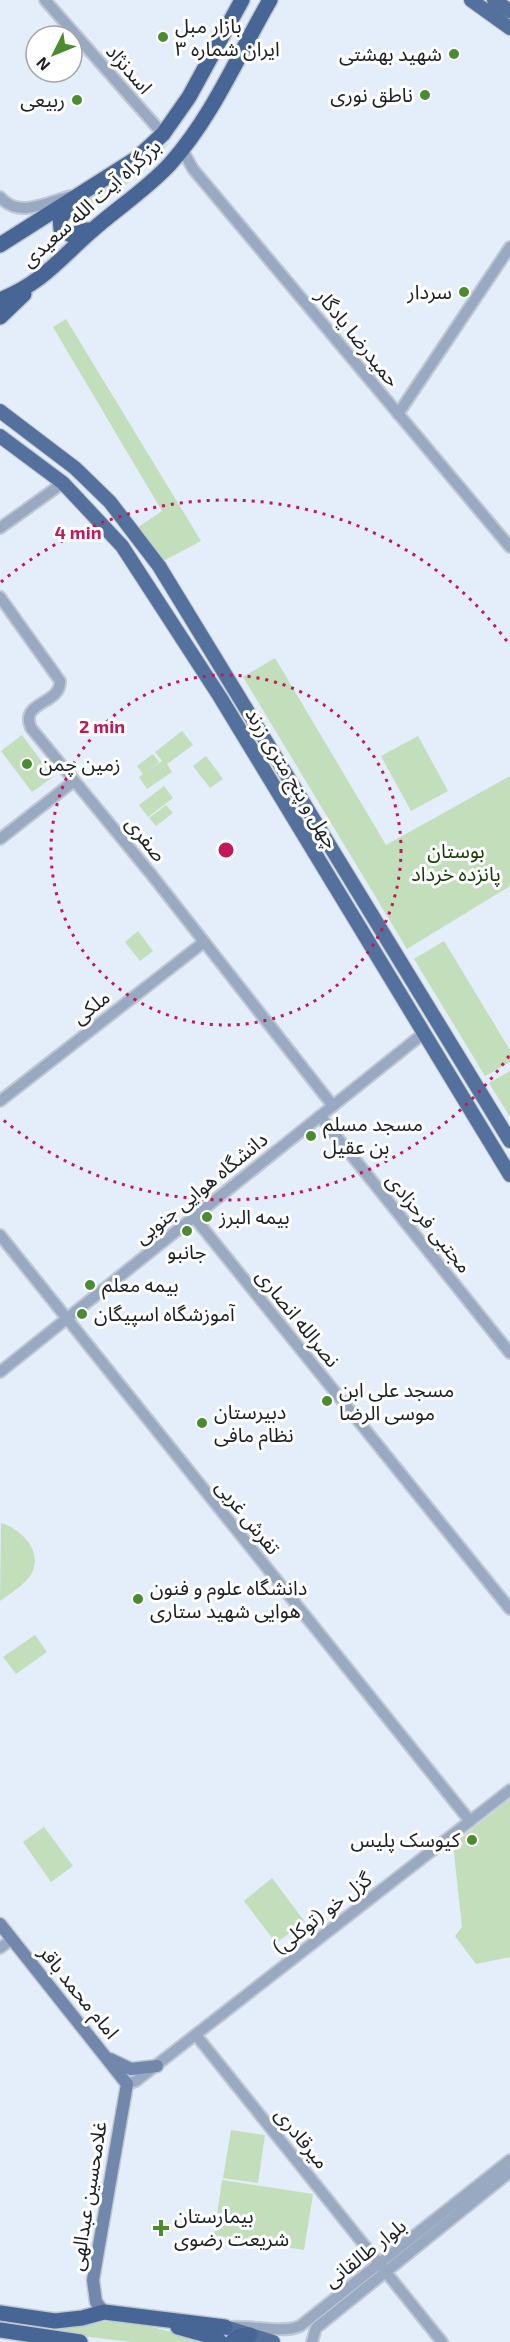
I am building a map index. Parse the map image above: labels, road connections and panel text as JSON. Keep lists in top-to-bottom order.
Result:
{
  "streets": {
    "highway": ["بزرگراه آیت الله سعیدی"],
    "main road": ["چهل و پنج متری زرند", "امام محمد باقر", "غلامحسین عبدالهی"],
    "street": [
      "اسدنژاد",
      "حمیدرضا یادگار",
      "صفری",
      "ملکی",
      "دانشگاه هوایی جنوبی",
      "مجتبی فرحزادی",
      "نصرالله انصاری",
      "تفرش غربی",
      "گزل خو (توکلی)",
      "میرقادری",
      "بلوار طالقانی"
    ]
  },
  "crossings": [
    ["اسدنژاد", "بزرگراه آیت الله سعیدی"],
    ["بزرگراه آیت الله سعیدی", "حمیدرضا یادگار"],
    ["چهل و پنج متری زرند", "دانشگاه هوایی جنوبی"],
    ["صفری", "ملکی"],
    ["صفری", "دانشگاه هوایی جنوبی"],
    ["دانشگاه هوایی جنوبی", "مجتبی فرحزادی"],
    ["دانشگاه هوایی جنوبی", "نصرالله انصاری"],
    ["دانشگاه هوایی جنوبی", "تفرش غربی"],
    ["تفرش غربی", "گزل خو (توکلی)"],
    ["گزل خو (توکلی)", "امام محمد باقر"],
    ["گزل خو (توکلی)", "میرقادری"],
    ["گزل خو (توکلی)", "غلامحسین عبدالهی"],
    ["امام محمد باقر", "غلامحسین عبدالهی"],
    ["میرقادری", "بلوار طالقانی"]
  ],
  "parks": ["بوستان پانزده خرداد"],
  "places": {
    "other": [
      "بازار مبل ایران شماره ۳",
      "شهید بهشتی",
      "ناطق نوری",
      "ربیعی",
      "سردار",
      "زمین چمن",
      "مسجد مسلم بن عقیل",
      "بیمه البرز",
      "جانبو",
      "بیمه معلم",
      "آموزشگاه اسپیگان",
      "مسجد علی ابن موسی الرضا",
      "دبیرستان نظام مافی",
      "دانشگاه علوم و فنون هوایی شهید ستاری",
      "کیوسک پلیس"
    ],
    "health": ["بیمارستان شریعت رضوی"]
  },
  "north": "bottom left",
  "rings": ["4 min", "2 min"]
}
